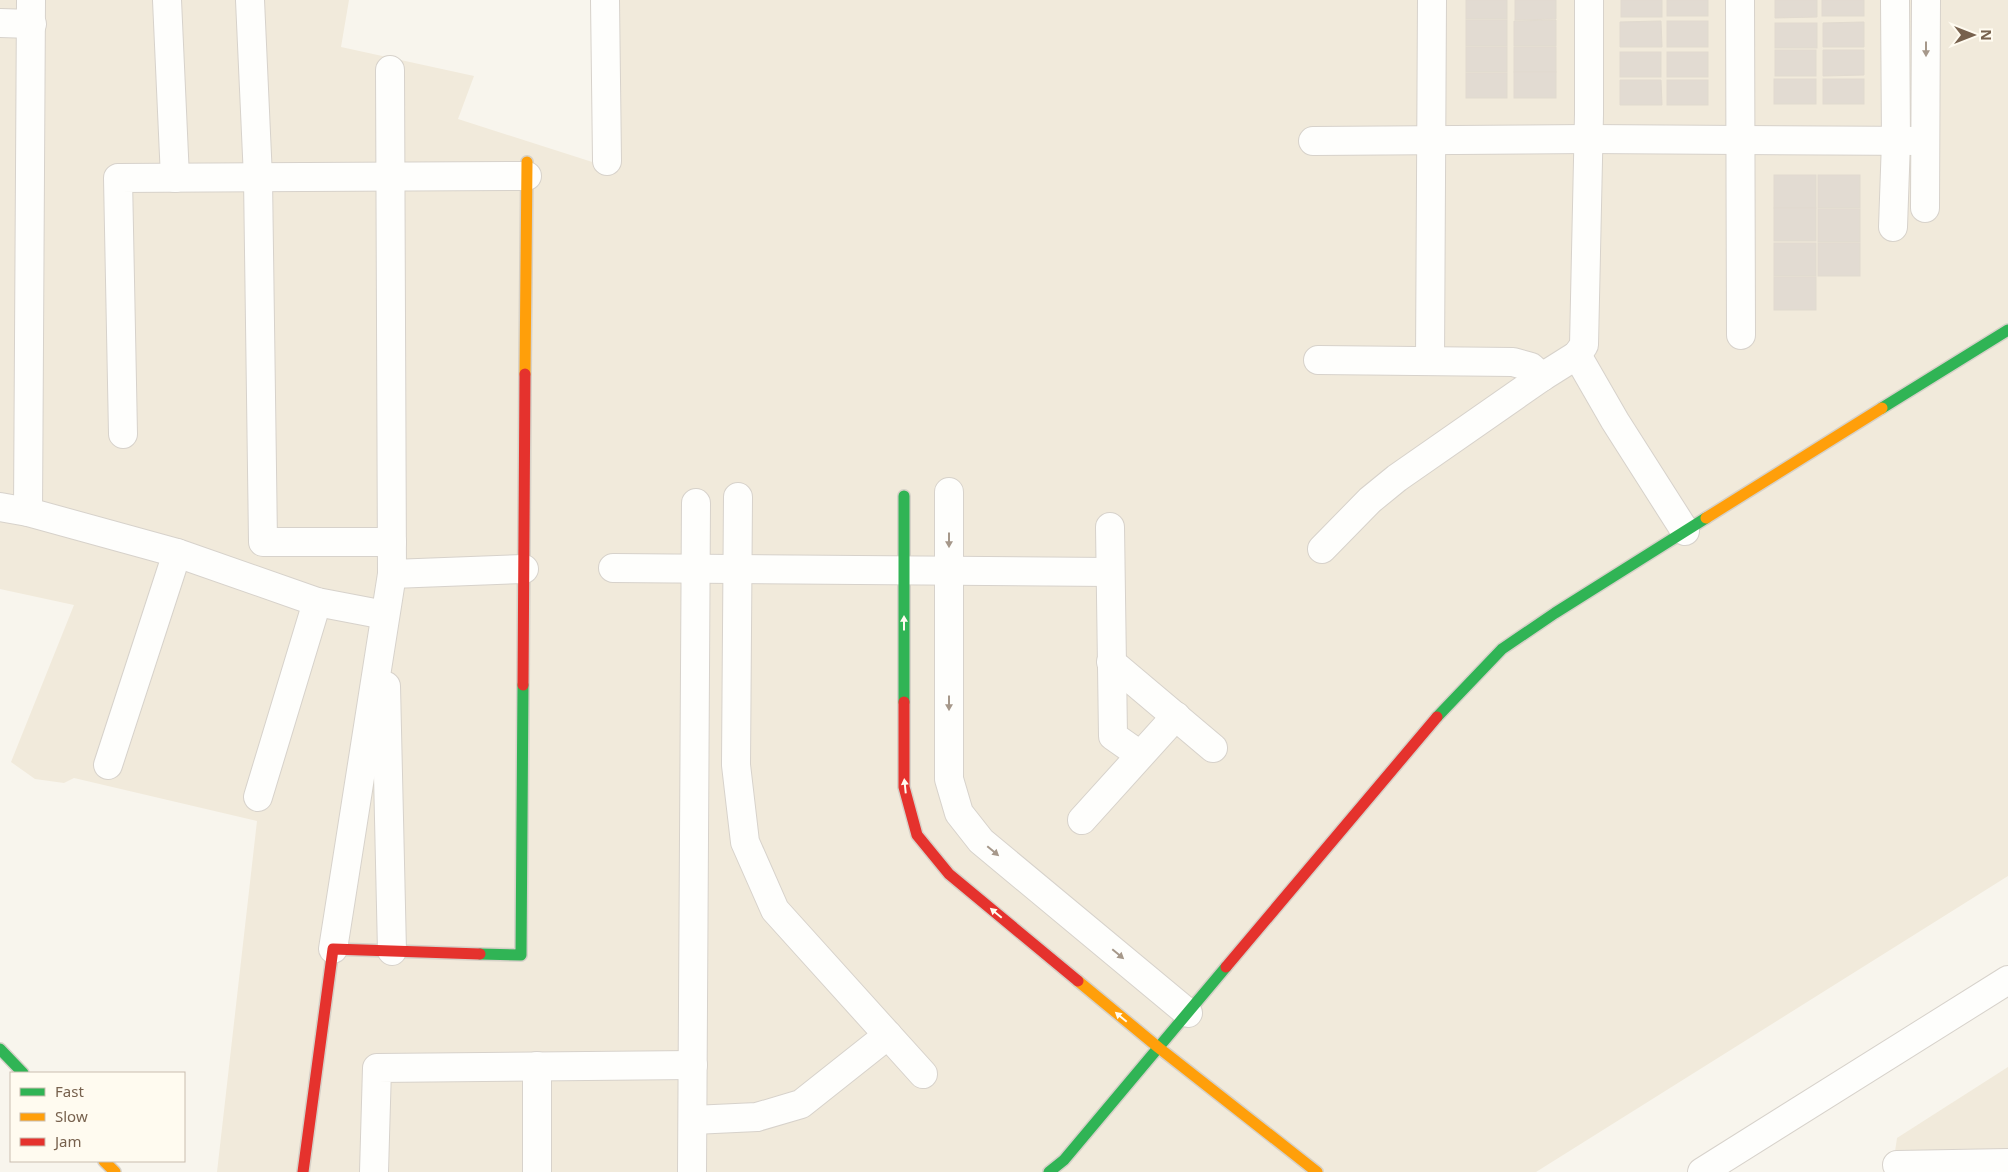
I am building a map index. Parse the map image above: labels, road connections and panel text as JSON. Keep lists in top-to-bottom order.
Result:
{
  "legend": ["Fast", "Slow", "Jam"],
  "north": "right"
}
